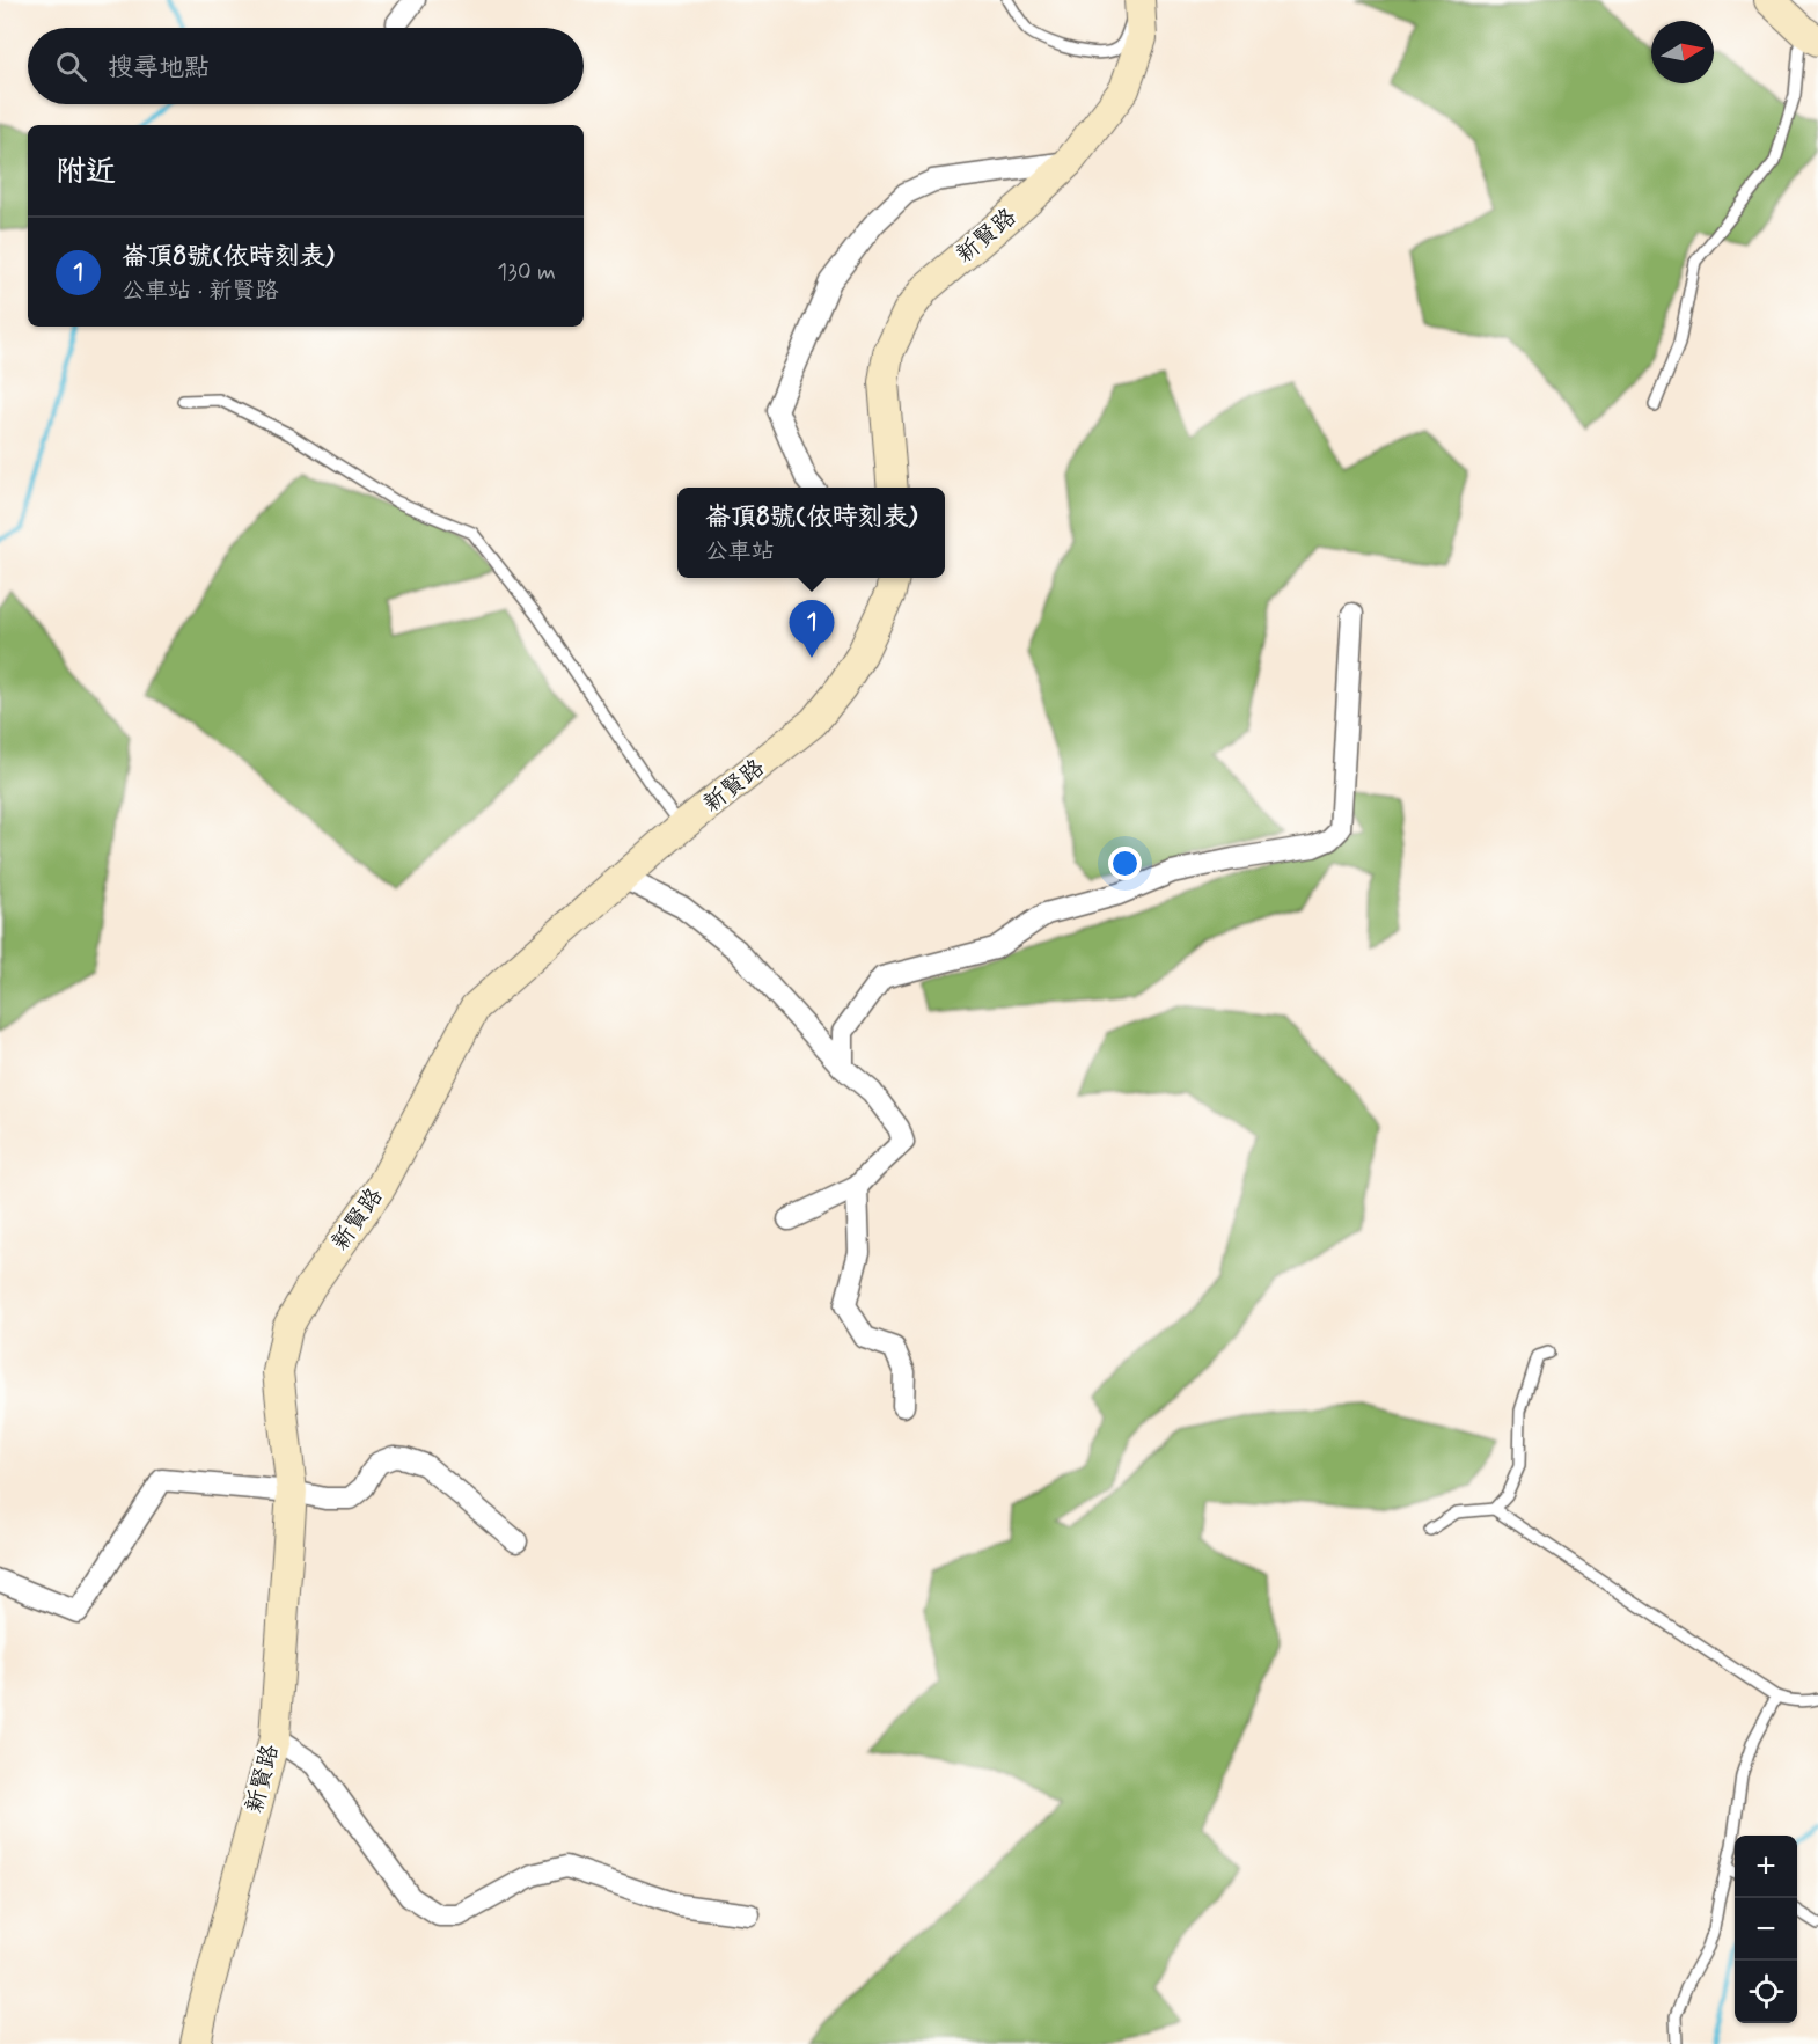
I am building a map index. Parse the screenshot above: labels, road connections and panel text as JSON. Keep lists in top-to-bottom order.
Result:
{
  "streets": {
    "street": ["新賢路"]
  },
  "north": "right",
  "page": {
    "search": "搜尋地點",
    "heading": "附近",
    "list": [
      {
        "mark": "1",
        "name": "崙頂8號(依時刻表)",
        "note": "公車站 · 新賢路",
        "value": "130 m"
      }
    ],
    "popup": ["崙頂8號(依時刻表)", "公車站"],
    "pins": "1",
    "map_buttons": ["+", "−"]
  }
}
